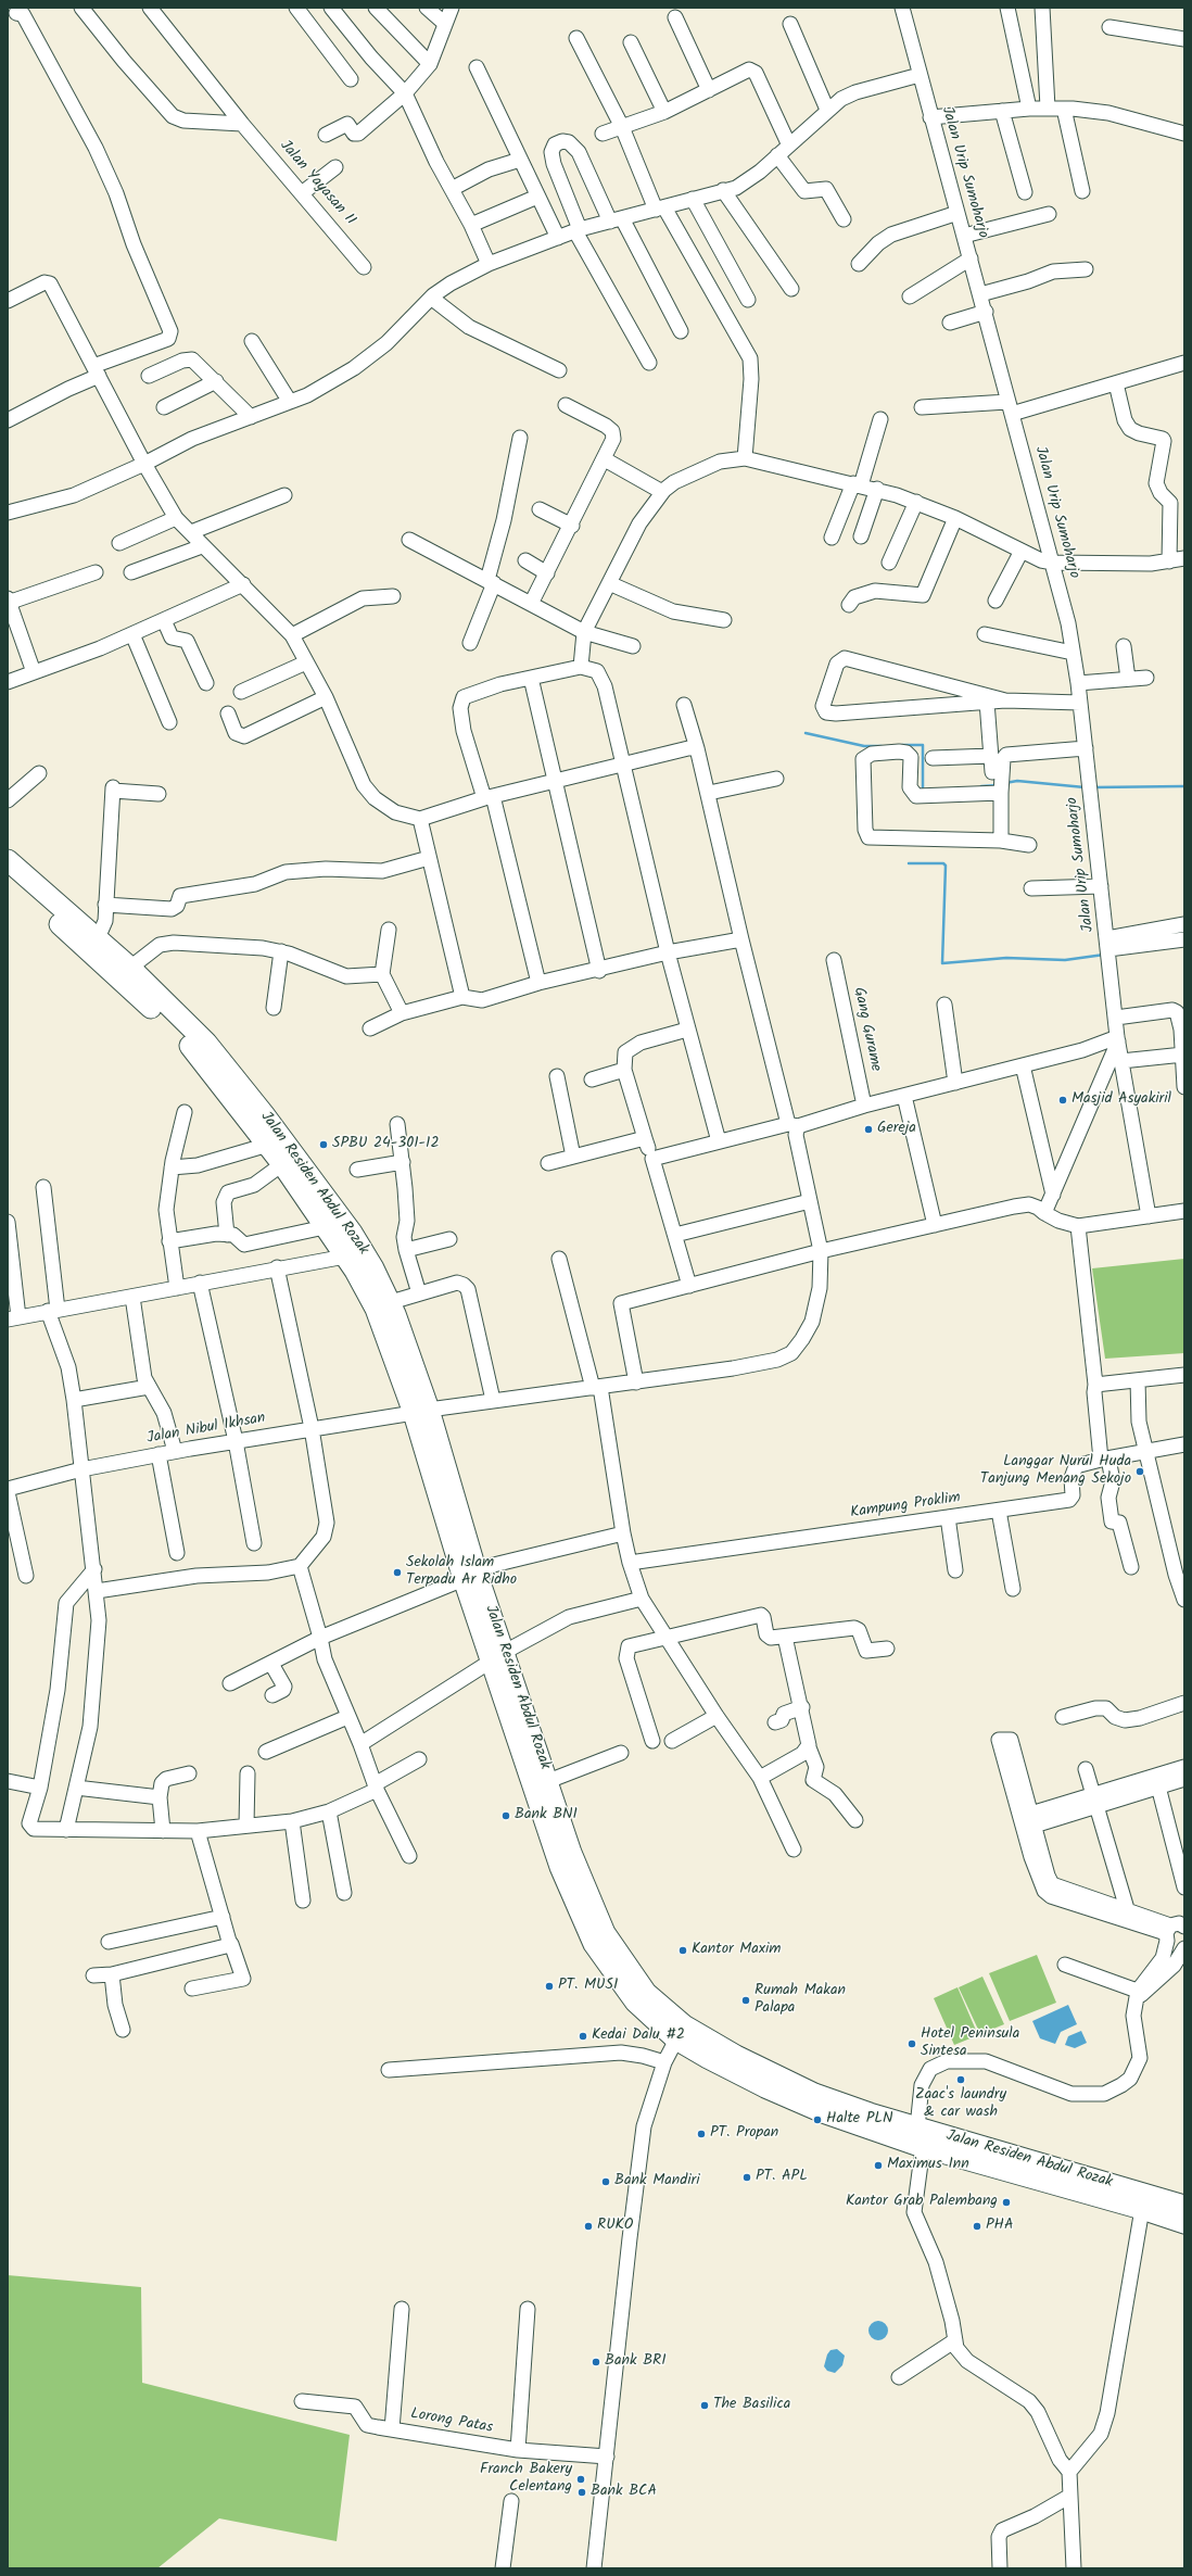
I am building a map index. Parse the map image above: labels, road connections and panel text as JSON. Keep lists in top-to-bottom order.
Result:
{
  "streets": {
    "highway": ["Jalan Residen Abdul Rozak"],
    "street": [
      "Jalan Urip Sumoharjo",
      "Jalan Yayasan II",
      "Gang Gurame",
      "Jalan Nibul Ikhsan",
      "Kampung Proklim",
      "Lorong Patas"
    ]
  },
  "crossings": [
    ["Jalan Residen Abdul Rozak", "Jalan Nibul Ikhsan"]
  ],
  "places": [
    "Masjid Asyakiril",
    "Gereja",
    "SPBU 24-301-12",
    "Langgar Nurul Huda Tanjung Menang Sekojo",
    "Sekolah Islam Terpadu Ar Ridho",
    "Bank BNI",
    "Kantor Maxim",
    "PT. MUSI",
    "Rumah Makan Palapa",
    "Kedai Dalu #2",
    "Hotel Peninsula Sintesa",
    "Zaac's laundry & car wash",
    "Halte PLN",
    "PT. Propan",
    "Maximus Inn",
    "PT. APL",
    "Bank Mandiri",
    "Kantor Grab Palembang",
    "RUKO",
    "PHA",
    "Bank BRI",
    "The Basilica",
    "Franch Bakery Celentang",
    "Bank BCA"
  ]
}
